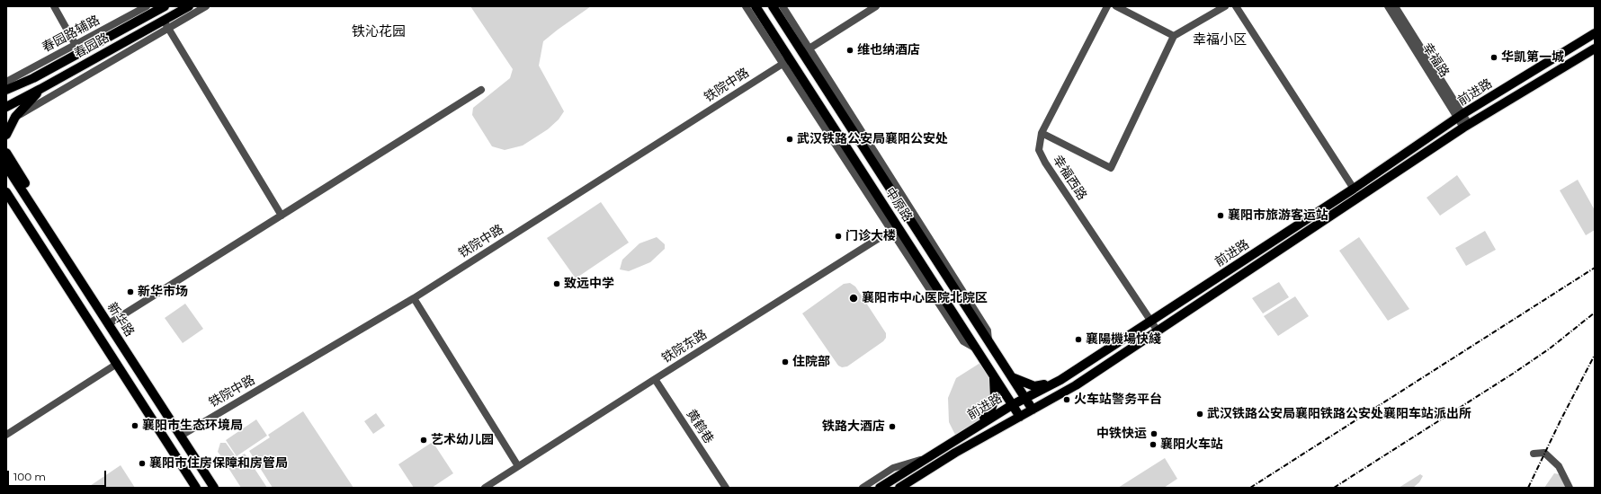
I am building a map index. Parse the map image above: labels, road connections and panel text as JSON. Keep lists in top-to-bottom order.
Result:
{
  "streets": {
    "main road": [
      "春园路",
      "前进路",
      "中原路",
      "新华路"
    ],
    "street": [
      "春园路辅路",
      "幸福路",
      "铁院中路",
      "幸福西路",
      "铁院东路",
      "黄鹤巷"
    ]
  },
  "crossings": [
    ["幸福路", "前进路"],
    ["铁院中路", "中原路"],
    ["铁院中路", "新华路"],
    ["前进路", "幸福西路"],
    ["前进路", "中原路"],
    ["中原路", "铁院东路"],
    ["铁院东路", "黄鹤巷"]
  ],
  "districts": ["铁沁花园", "幸福小区"],
  "places": [
    "维也纳酒店",
    "华凯第一城",
    "武汉铁路公安局襄阳公安处",
    "襄阳市旅游客运站",
    "门诊大楼",
    "致远中学",
    "新华市场",
    "襄阳市中心医院北院区",
    "襄陽機場快綫",
    "住院部",
    "火车站警务平台",
    "武汉铁路公安局襄阳铁路公安处襄阳车站派出所",
    "襄阳市生态环境局",
    "铁路大酒店",
    "中铁快运",
    "艺术幼儿园",
    "襄阳火车站",
    "襄阳市住房保障和房管局"
  ],
  "scale_bar": "100 m"
}
